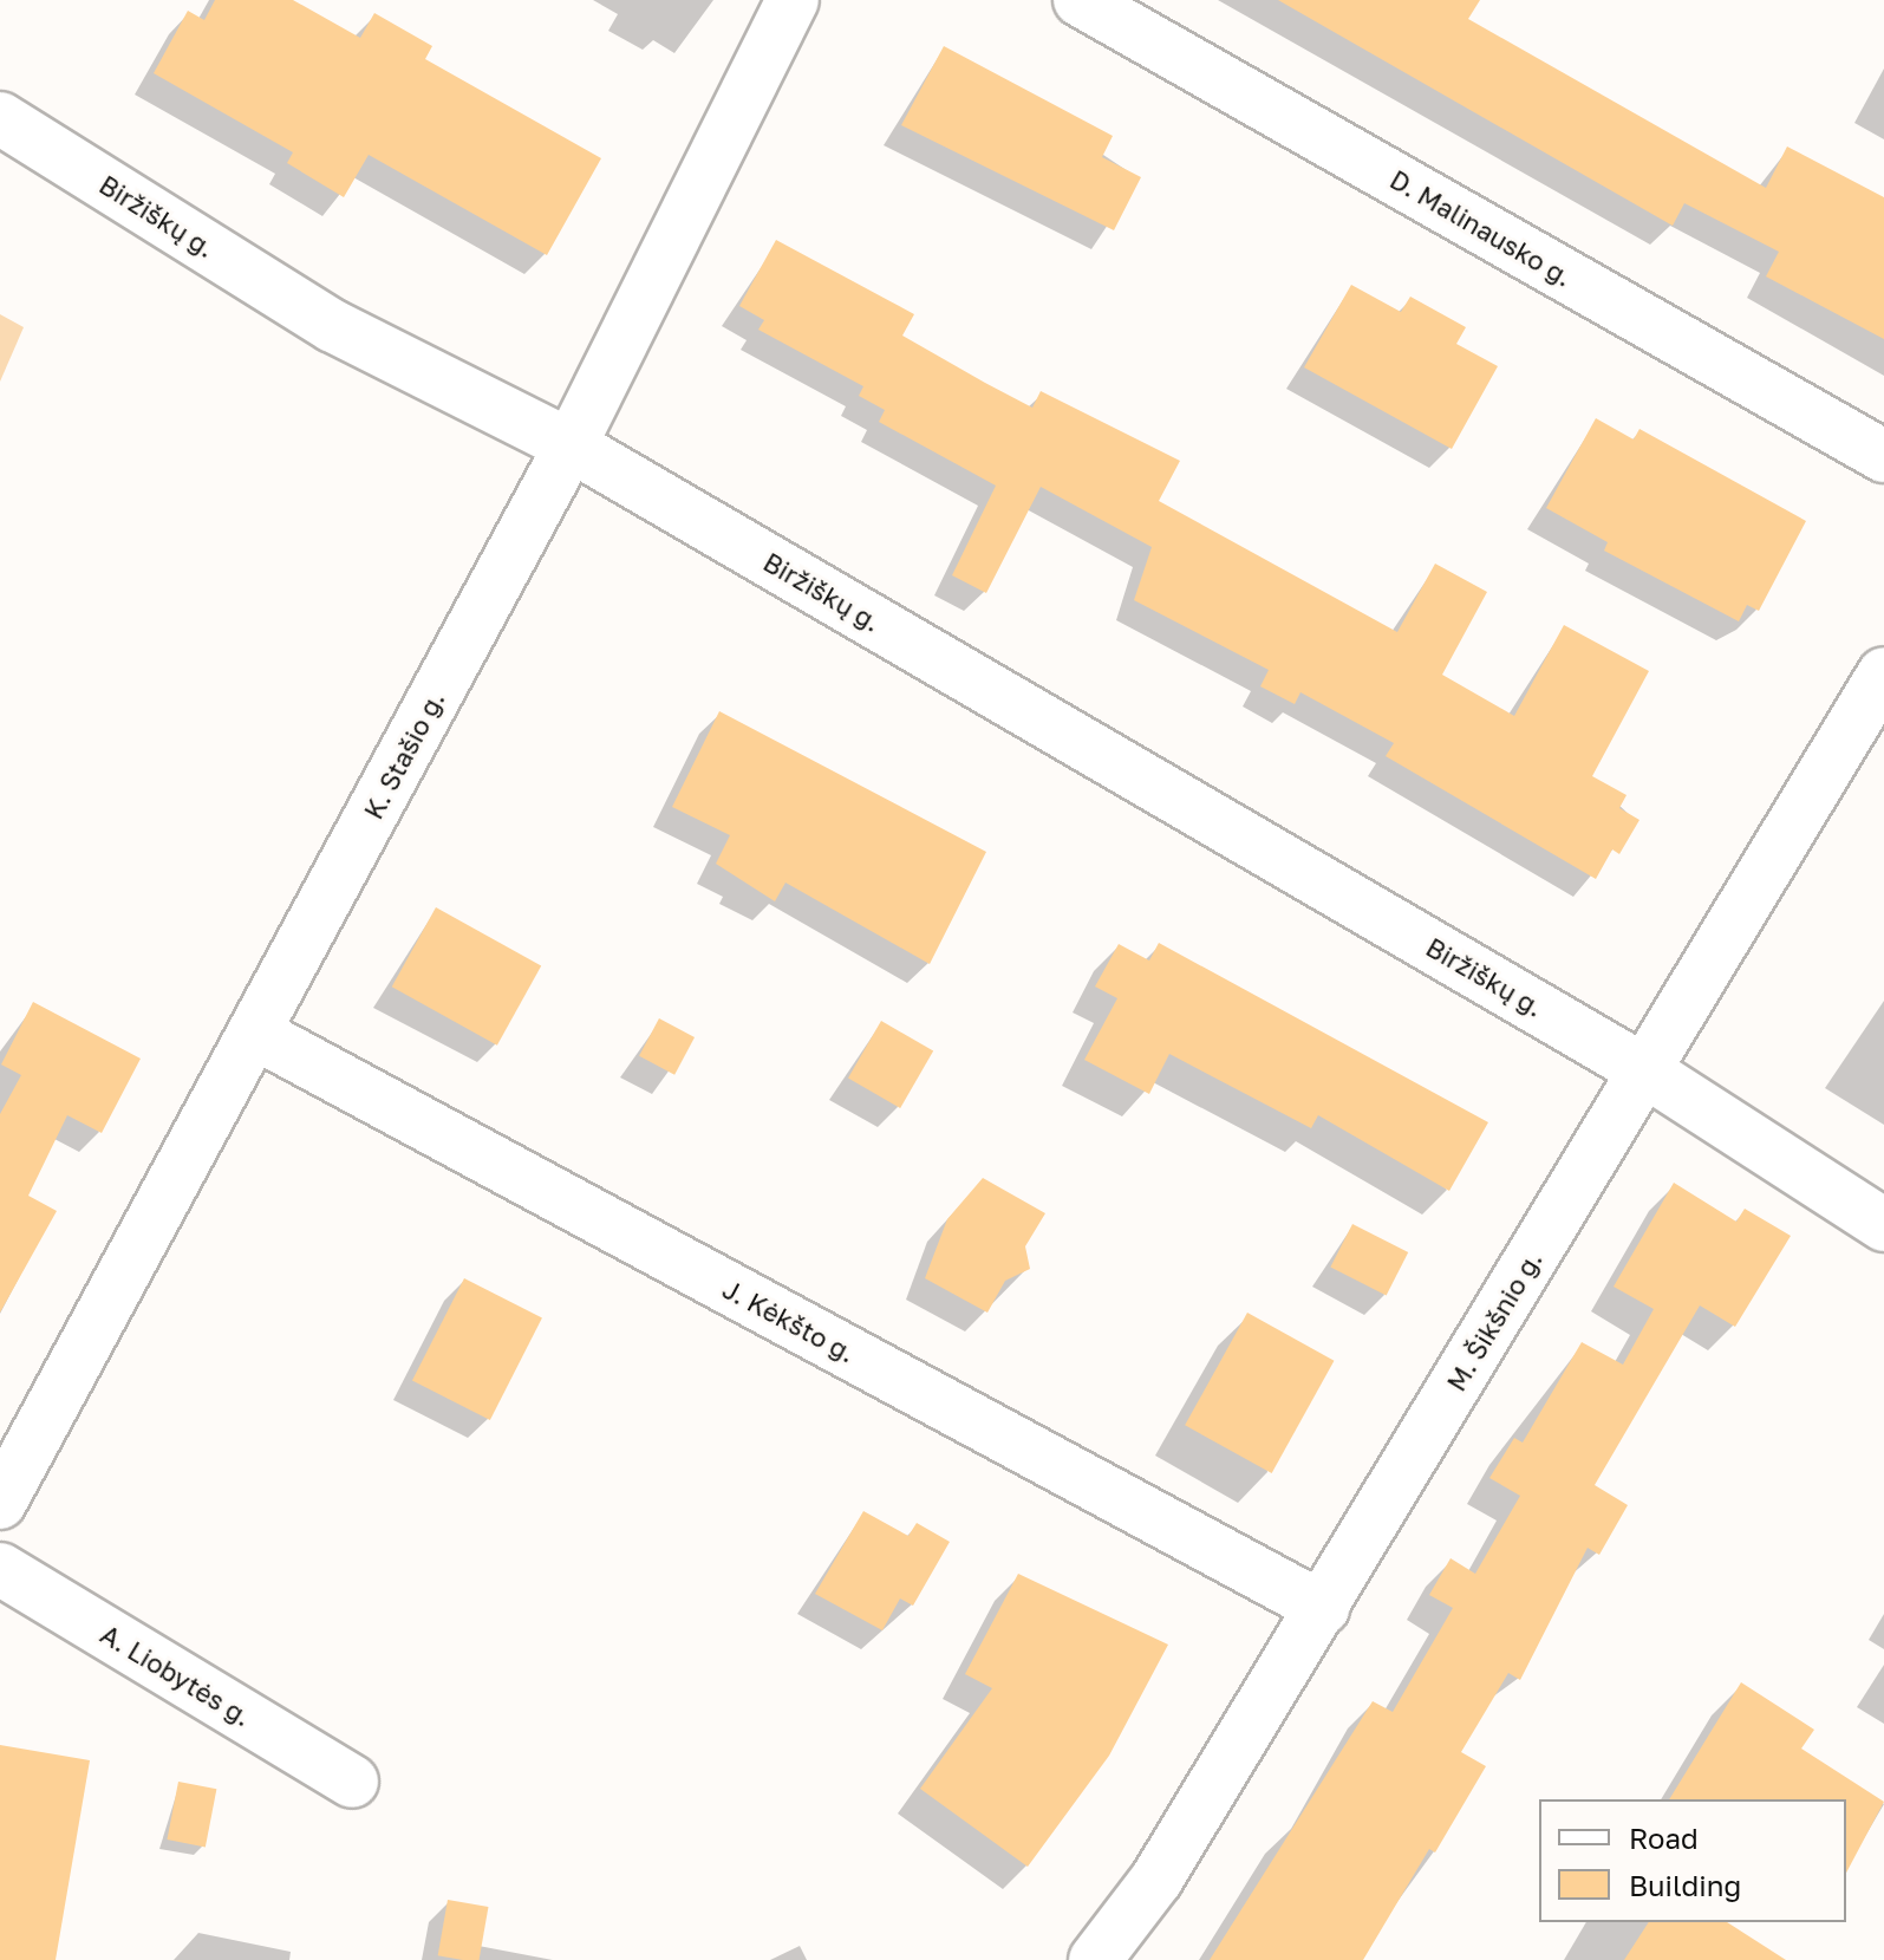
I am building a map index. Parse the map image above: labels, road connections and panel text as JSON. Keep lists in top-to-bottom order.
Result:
{
  "streets": {
    "street": [
      "Biržiškų g.",
      "D. Malinausko g.",
      "K. Stašio g.",
      "J. Kėkšto g.",
      "M. Šikšnio g.",
      "A. Liobytės g."
    ]
  },
  "crossings": [
    ["Biržiškų g.", "K. Stašio g."],
    ["Biržiškų g.", "M. Šikšnio g."],
    ["K. Stašio g.", "J. Kėkšto g."],
    ["J. Kėkšto g.", "M. Šikšnio g."]
  ],
  "legend": ["Road", "Building"]
}
